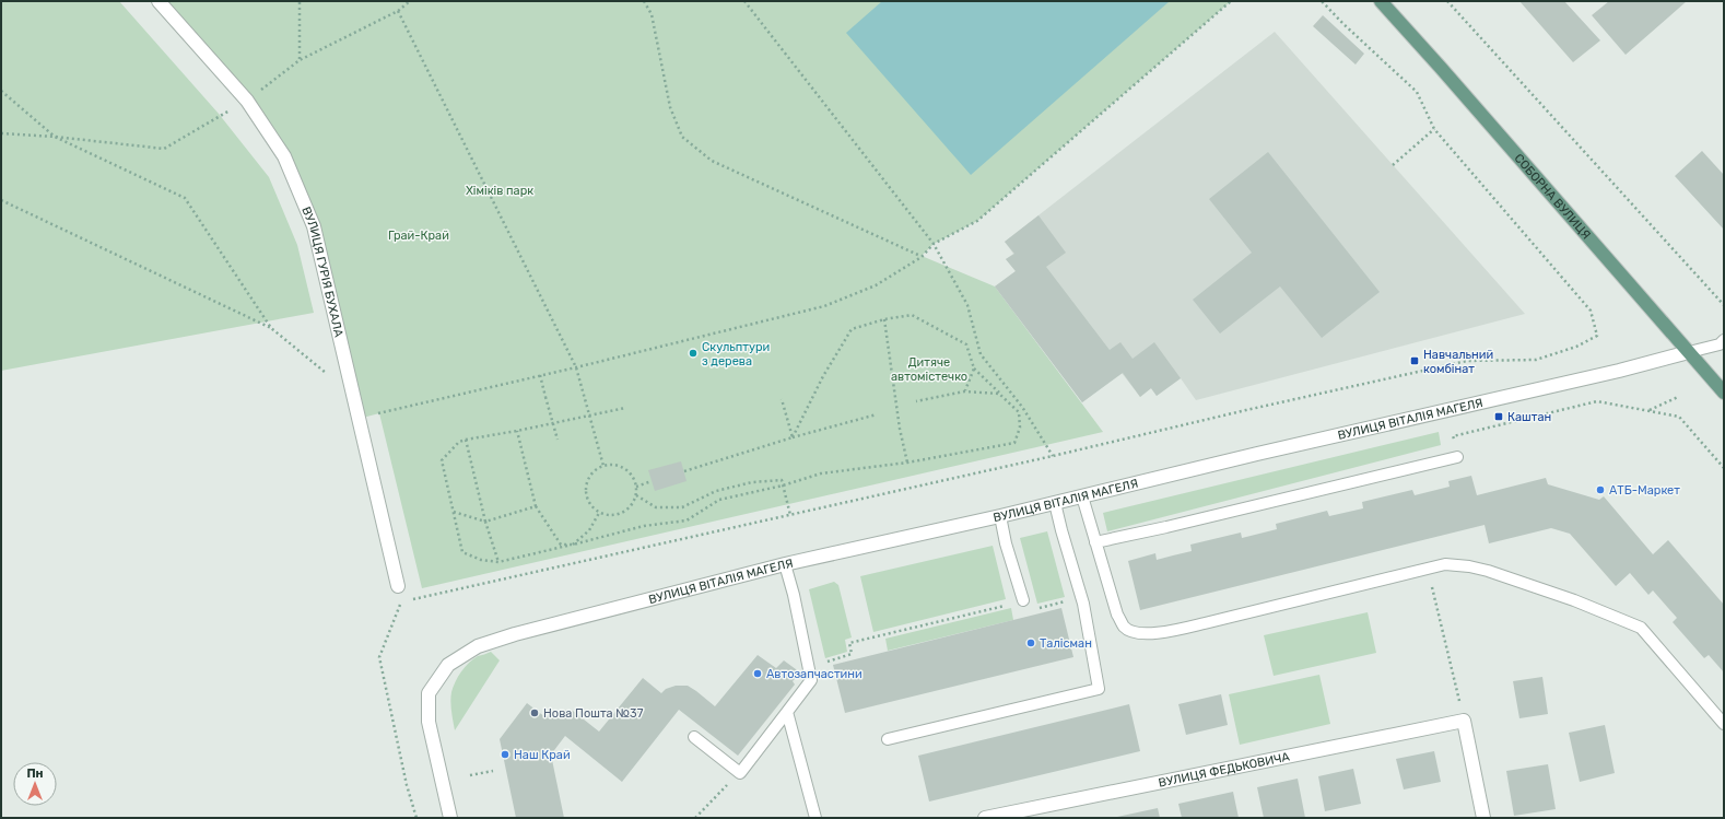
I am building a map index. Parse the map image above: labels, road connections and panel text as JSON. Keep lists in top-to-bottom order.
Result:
{
  "streets": {
    "main road": ["СОБОРНА ВУЛИЦЯ"],
    "street": ["ВУЛИЦЯ ГУРІЯ БУХАЛА", "ВУЛИЦЯ ВІТАЛІЯ МАГЕЛЯ", "ВУЛИЦЯ ФЕДЬКОВИЧА"]
  },
  "crossings": [
    ["СОБОРНА ВУЛИЦЯ", "ВУЛИЦЯ ВІТАЛІЯ МАГЕЛЯ"]
  ],
  "parks": ["Хіміків парк", "Грай-Край", "Дитяче автомістечко"],
  "places": {
    "other": [
      "Скульптури з дерева",
      "АТБ-Маркет",
      "Талісман",
      "Автозапчастини",
      "Нова Пошта №37",
      "Наш Край"
    ],
    "transit": ["Навчальний комбінат", "Каштан"]
  },
  "north": "top"
}
